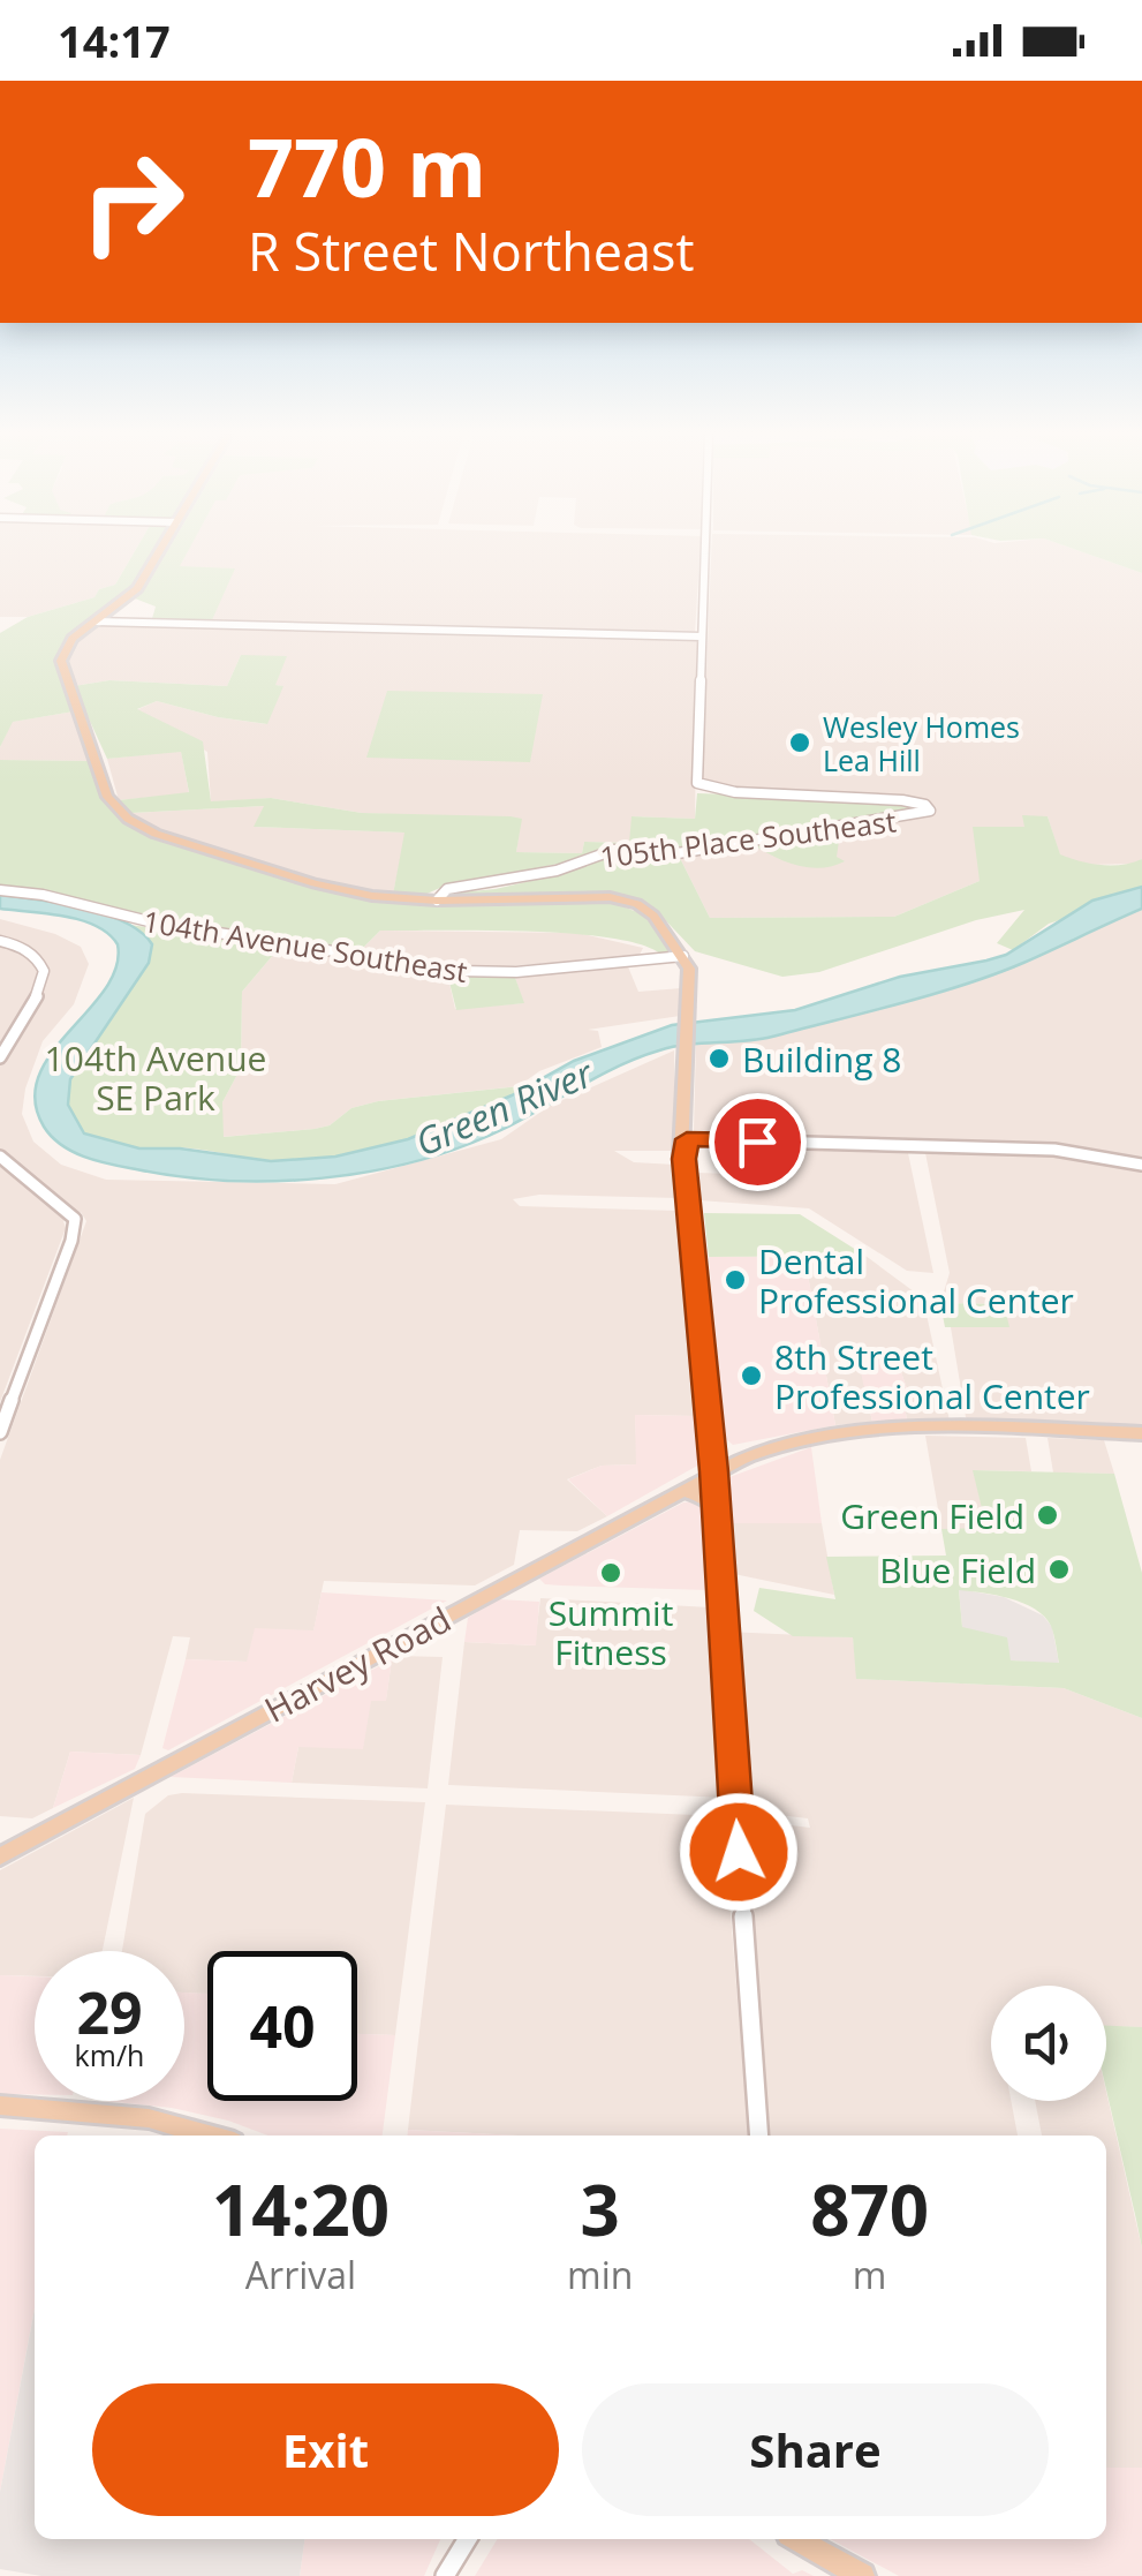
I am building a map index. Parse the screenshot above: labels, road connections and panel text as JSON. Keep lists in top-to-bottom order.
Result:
{
  "streets": {
    "main road": ["Harvey Road"],
    "street": ["105th Place Southeast", "104th Avenue Southeast"]
  },
  "water": ["Green River"],
  "parks": ["104th Avenue SE Park"],
  "places": [
    "Wesley Homes Lea Hill",
    "Building 8",
    "Dental Professional Center",
    "8th Street Professional Center",
    "Green Field",
    "Blue Field",
    "Summit Fitness"
  ],
  "page": {
    "status": "14:17",
    "turn": ["770 m", "R Street Northeast"],
    "speed": "29 km/h",
    "limit": "40",
    "eta": [
      "14:20",
      "Arrival",
      "3",
      "min",
      "870",
      "m"
    ],
    "buttons": ["Exit", "Share"]
  }
}
